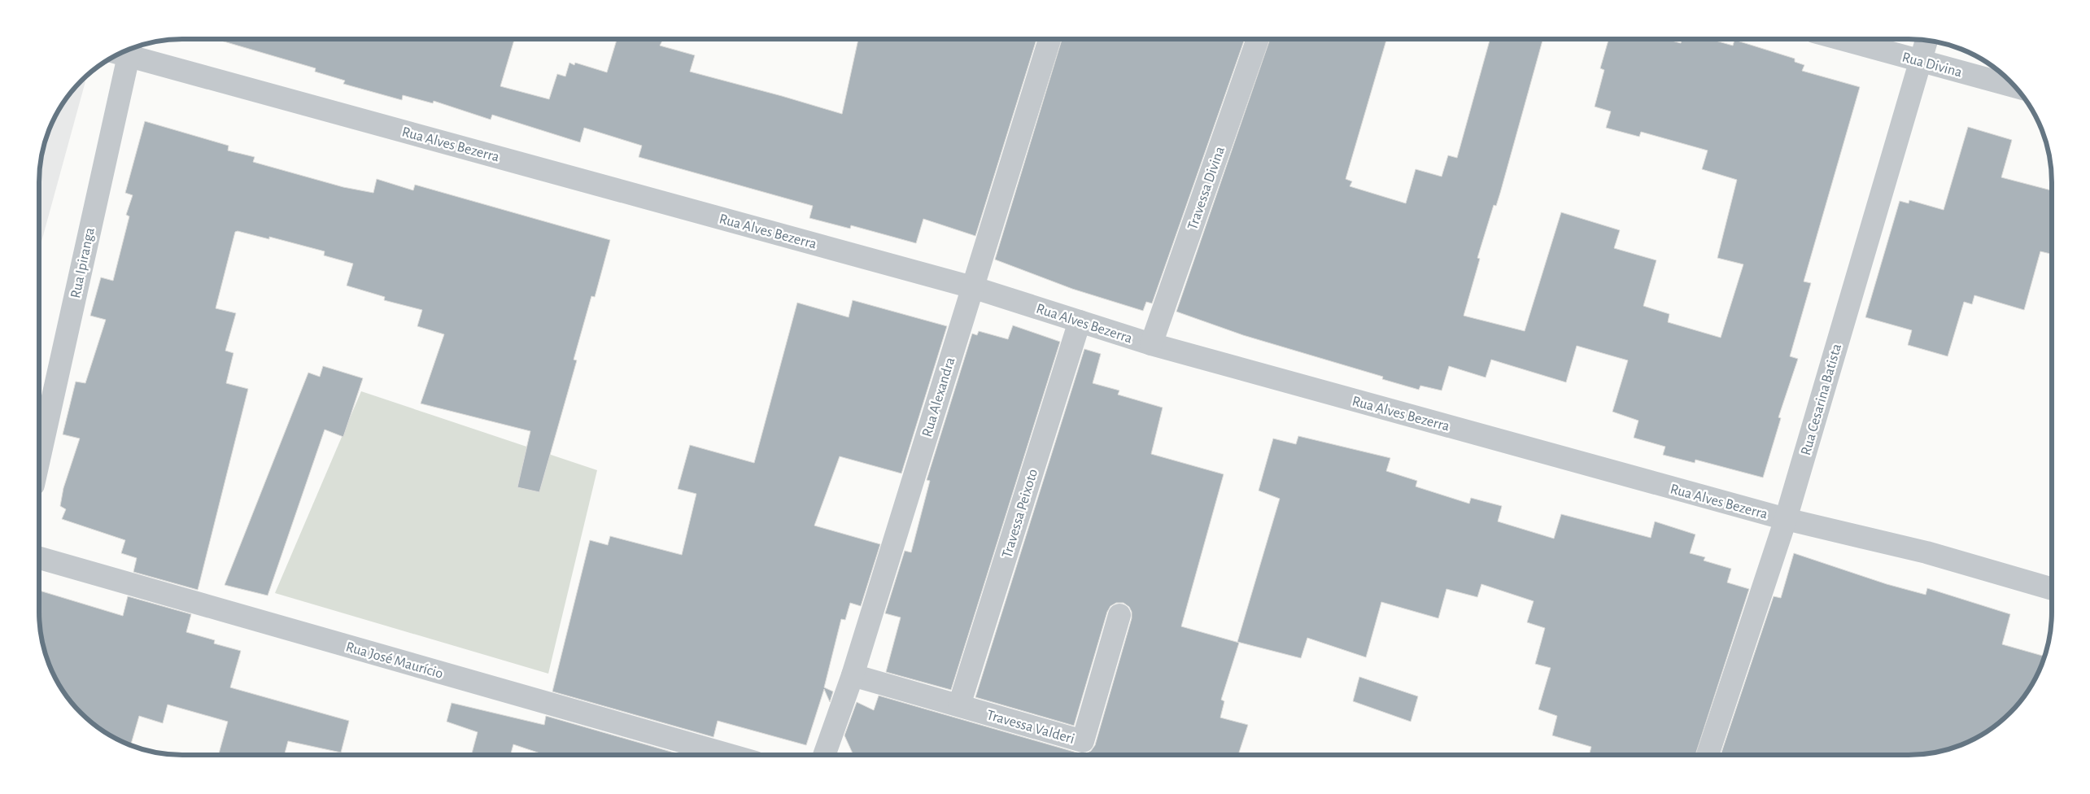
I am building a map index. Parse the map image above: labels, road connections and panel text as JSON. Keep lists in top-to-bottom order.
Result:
{
  "streets": {
    "street": [
      "Rua Divina",
      "Rua Alves Bezerra",
      "Travessa Divina",
      "Rua Ipiranga",
      "Rua Alexandra",
      "Rua Cesarina Batista",
      "Travessa Peixoto",
      "Rua José Maurício",
      "Travessa Valderi"
    ]
  },
  "crossings": [
    ["Rua Divina", "Rua Cesarina Batista"],
    ["Rua Alves Bezerra", "Travessa Divina"],
    ["Rua Alves Bezerra", "Rua Alexandra"],
    ["Rua Alves Bezerra", "Rua Cesarina Batista"],
    ["Rua Alves Bezerra", "Travessa Peixoto"],
    ["Rua Alexandra", "Travessa Valderi"],
    ["Travessa Peixoto", "Travessa Valderi"]
  ]
}
